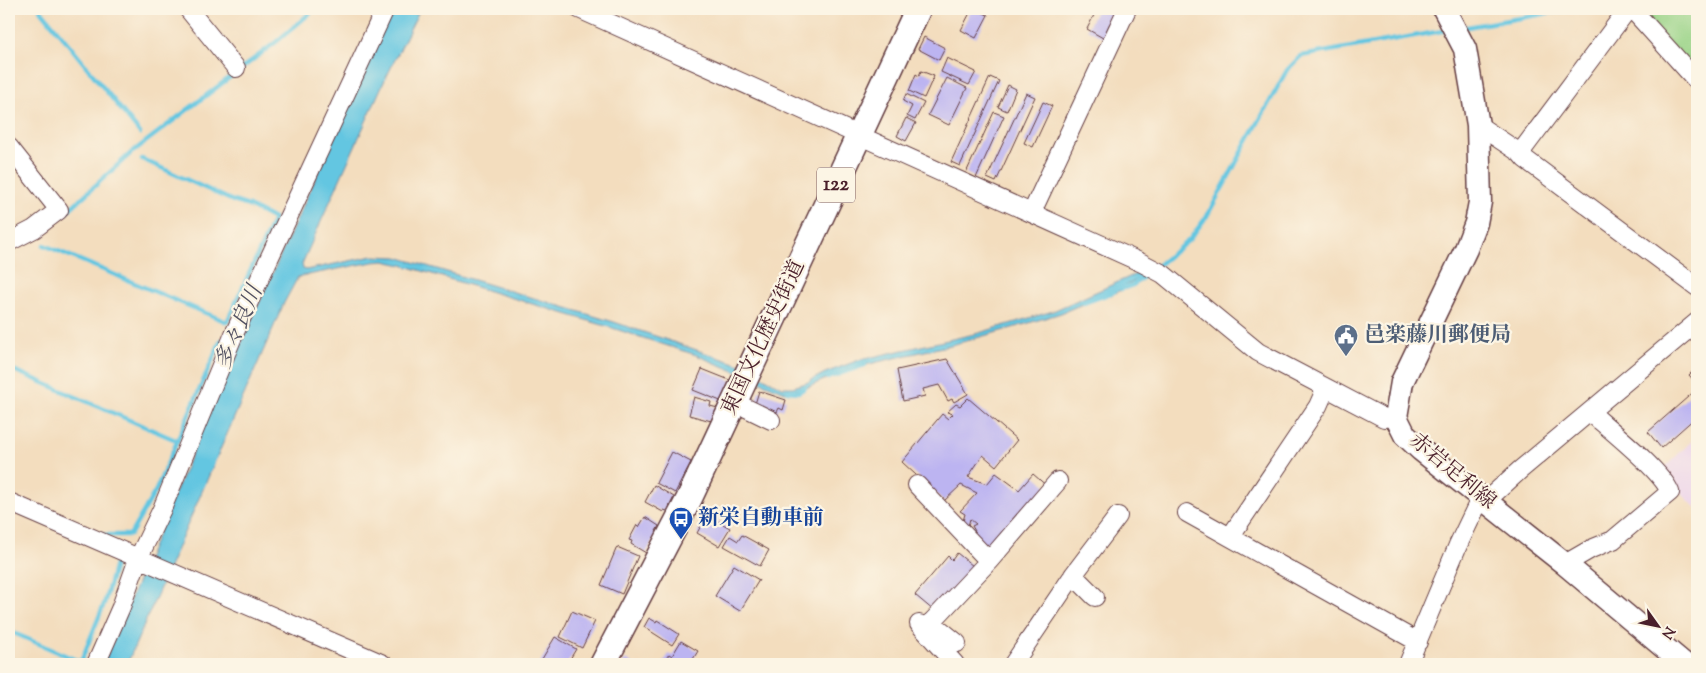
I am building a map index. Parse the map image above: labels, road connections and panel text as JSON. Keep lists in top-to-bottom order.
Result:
{
  "streets": {
    "highway": ["122", "東国文化歴史街道"],
    "main road": ["赤岩足利線"]
  },
  "water": ["多々良川"],
  "places": {
    "public building": ["邑楽藤川郵便局"],
    "bus stop": ["新栄自動車前"]
  },
  "north": "bottom right"
}
